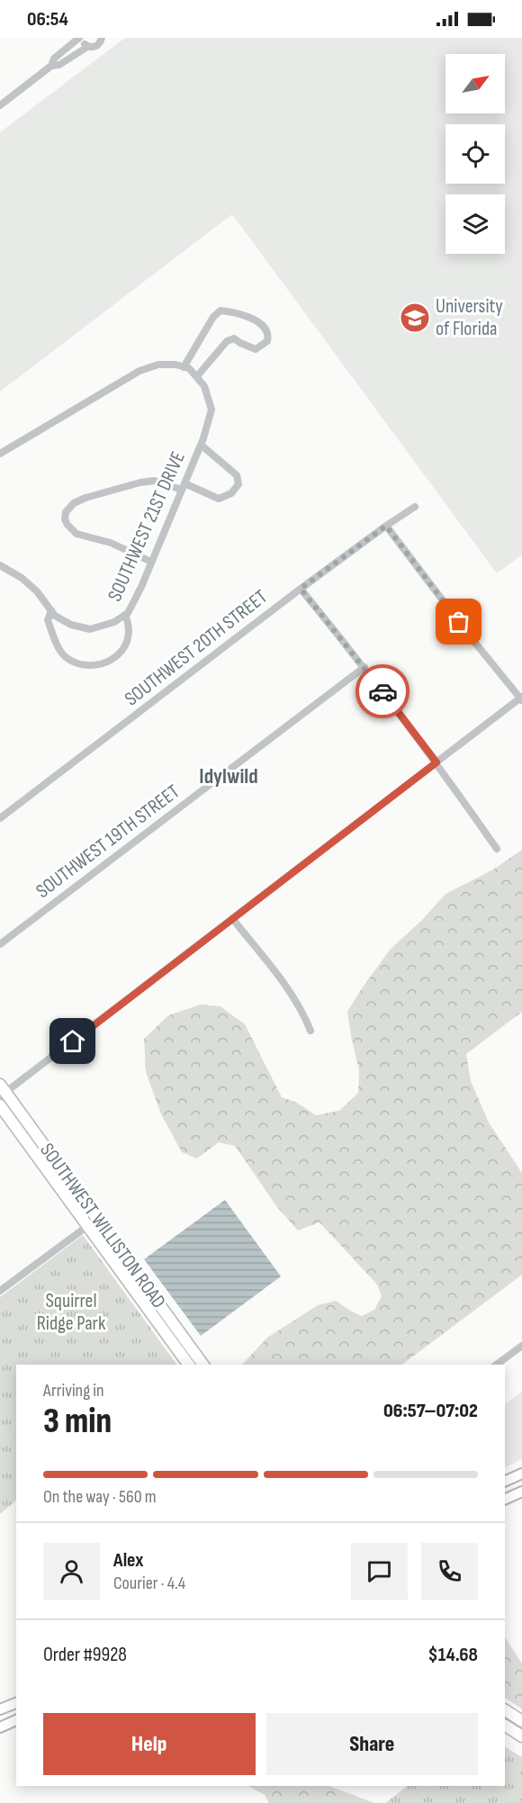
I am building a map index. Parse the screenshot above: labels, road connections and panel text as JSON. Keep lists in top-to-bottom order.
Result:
{
  "streets": {
    "highway": ["SOUTHWEST WILLISTON ROAD"],
    "street": ["SOUTHWEST 21ST DRIVE", "SOUTHWEST 20TH STREET", "SOUTHWEST 19TH STREET"]
  },
  "districts": ["Idylwild"],
  "parks": ["Squirrel Ridge Park"],
  "places": {
    "school or university": ["University of Florida"]
  },
  "north": "top right",
  "page": {
    "status": "06:54",
    "heading": ["3 min", "Arriving in", "06:57–07:02"],
    "panel": [
      "Alex",
      "Courier · 4.4",
      "Order #9928",
      "$14.68"
    ],
    "bar": "On the way · 560 m",
    "buttons": ["Help", "Share"]
  }
}
